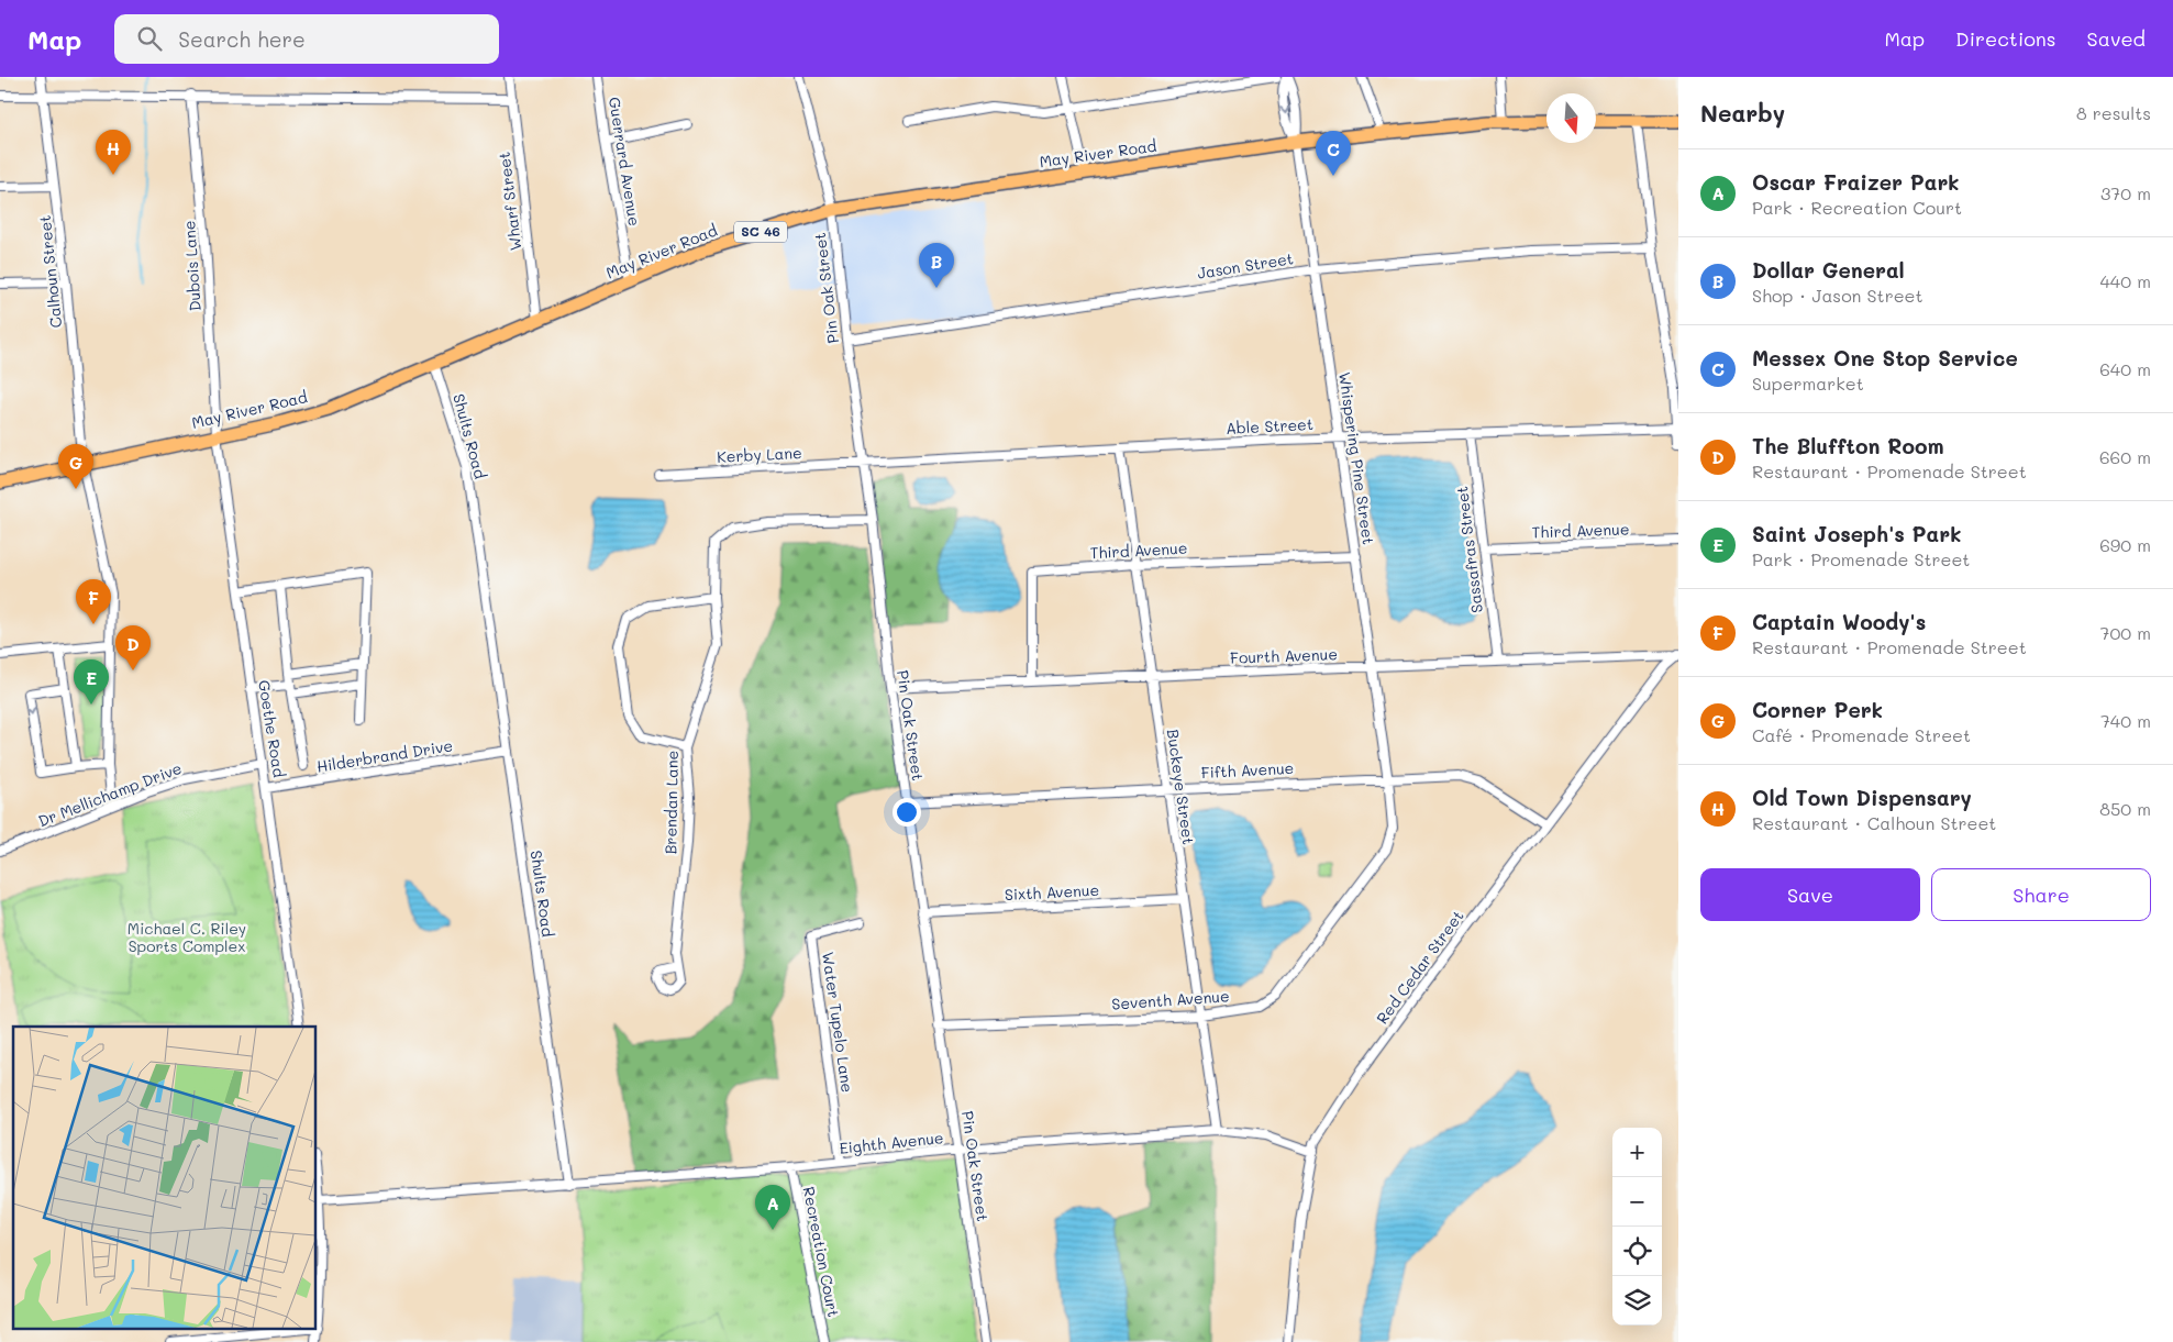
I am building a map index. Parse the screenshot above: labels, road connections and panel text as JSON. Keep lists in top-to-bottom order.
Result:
{
  "streets": {
    "main road": ["May River Road", "SC 46"],
    "street": [
      "Guerrard Avenue",
      "Wharf Street",
      "Dubois Lane",
      "Jason Street",
      "Calhoun Street",
      "Pin Oak Street",
      "Able Street",
      "Shults Road",
      "Kerby Lane",
      "Whispering Pine Street",
      "Third Avenue",
      "Sassafras Street",
      "Fourth Avenue",
      "Goethe Road",
      "Hilderbrand Drive",
      "Fifth Avenue",
      "Buckeye Street",
      "Dr Mellichamp Drive",
      "Brendan Lane",
      "Sixth Avenue",
      "Red Cedar Street",
      "Seventh Avenue",
      "Water Tupelo Lane",
      "Eighth Avenue",
      "Recreation Court"
    ]
  },
  "crossings": [
    ["May River Road", "Guerrard Avenue"],
    ["May River Road", "Wharf Street"],
    ["May River Road", "Dubois Lane"],
    ["May River Road", "Calhoun Street"],
    ["May River Road", "Pin Oak Street"],
    ["May River Road", "Shults Road"],
    ["May River Road", "Whispering Pine Street"],
    ["May River Road", "Goethe Road"],
    ["Dubois Lane", "Goethe Road"],
    ["Jason Street", "Pin Oak Street"],
    ["Jason Street", "Whispering Pine Street"],
    ["Calhoun Street", "Dr Mellichamp Drive"],
    ["Pin Oak Street", "Able Street"],
    ["Pin Oak Street", "Kerby Lane"],
    ["Pin Oak Street", "Fourth Avenue"],
    ["Pin Oak Street", "Fifth Avenue"],
    ["Pin Oak Street", "Brendan Lane"],
    ["Pin Oak Street", "Sixth Avenue"],
    ["Pin Oak Street", "Seventh Avenue"],
    ["Pin Oak Street", "Eighth Avenue"],
    ["Able Street", "Kerby Lane"],
    ["Able Street", "Whispering Pine Street"],
    ["Able Street", "Sassafras Street"],
    ["Able Street", "Buckeye Street"],
    ["Shults Road", "Hilderbrand Drive"],
    ["Shults Road", "Eighth Avenue"],
    ["Whispering Pine Street", "Third Avenue"],
    ["Whispering Pine Street", "Fourth Avenue"],
    ["Whispering Pine Street", "Fifth Avenue"],
    ["Whispering Pine Street", "Seventh Avenue"],
    ["Third Avenue", "Sassafras Street"],
    ["Third Avenue", "Fourth Avenue"],
    ["Third Avenue", "Buckeye Street"],
    ["Sassafras Street", "Fourth Avenue"],
    ["Fourth Avenue", "Buckeye Street"],
    ["Fourth Avenue", "Red Cedar Street"],
    ["Goethe Road", "Hilderbrand Drive"],
    ["Goethe Road", "Dr Mellichamp Drive"],
    ["Fifth Avenue", "Buckeye Street"],
    ["Fifth Avenue", "Red Cedar Street"],
    ["Fifth Avenue", "Seventh Avenue"],
    ["Buckeye Street", "Sixth Avenue"],
    ["Buckeye Street", "Seventh Avenue"],
    ["Buckeye Street", "Eighth Avenue"],
    ["Red Cedar Street", "Eighth Avenue"],
    ["Water Tupelo Lane", "Eighth Avenue"],
    ["Eighth Avenue", "Recreation Court"]
  ],
  "parks": ["Michael C. Riley Sports Complex"],
  "north": "bottom",
  "page": {
    "header": "Map",
    "search": "Search here",
    "nav": ["Map", "Directions", "Saved"],
    "heading": ["Nearby", "8 results"],
    "pins": [
      "H",
      "C",
      "B",
      "G",
      "F",
      "D",
      "E",
      "A"
    ],
    "list": [
      {
        "mark": "A",
        "name": "Oscar Fraizer Park",
        "note": "Park · Recreation Court",
        "value": "370 m"
      },
      {
        "mark": "B",
        "name": "Dollar General",
        "note": "Shop · Jason Street",
        "value": "440 m"
      },
      {
        "mark": "C",
        "name": "Messex One Stop Service",
        "note": "Supermarket",
        "value": "640 m"
      },
      {
        "mark": "D",
        "name": "The Bluffton Room",
        "note": "Restaurant · Promenade Street",
        "value": "660 m"
      },
      {
        "mark": "E",
        "name": "Saint Joseph's Park",
        "note": "Park · Promenade Street",
        "value": "690 m"
      },
      {
        "mark": "F",
        "name": "Captain Woody's",
        "note": "Restaurant · Promenade Street",
        "value": "700 m"
      },
      {
        "mark": "G",
        "name": "Corner Perk",
        "note": "Café · Promenade Street",
        "value": "740 m"
      },
      {
        "mark": "H",
        "name": "Old Town Dispensary",
        "note": "Restaurant · Calhoun Street",
        "value": "850 m"
      }
    ],
    "buttons": ["Save", "Share"],
    "map_buttons": ["+", "−"]
  }
}
